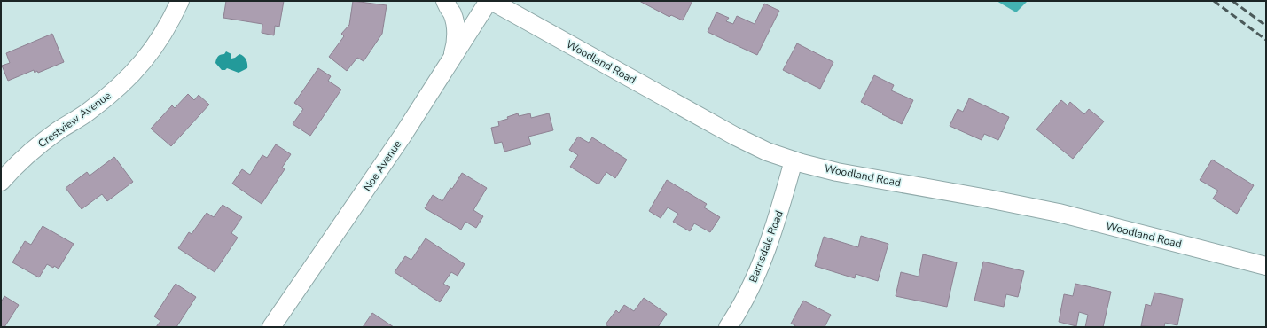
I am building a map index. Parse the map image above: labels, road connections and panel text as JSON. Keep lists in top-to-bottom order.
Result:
{
  "streets": {
    "street": [
      "Woodland Road",
      "Crestview Avenue",
      "Noe Avenue",
      "Barnsdale Road"
    ]
  },
  "crossings": [
    ["Woodland Road", "Noe Avenue"],
    ["Woodland Road", "Barnsdale Road"]
  ]
}
